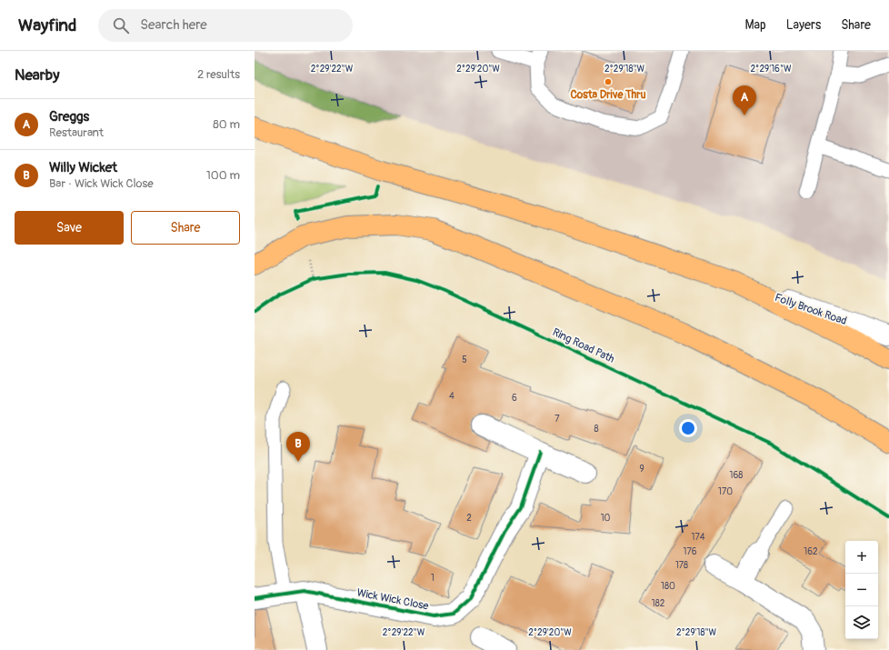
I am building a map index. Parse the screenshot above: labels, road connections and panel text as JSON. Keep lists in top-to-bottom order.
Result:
{
  "streets": {
    "street": ["Folly Brook Road", "Wick Wick Close"],
    "cycle path": ["Ring Road Path"]
  },
  "places": ["Costa Drive Thru"],
  "house_numbers": [
    "5",
    "4",
    "6",
    "7",
    "8",
    "9",
    "168",
    "170",
    "2",
    "10",
    "174",
    "176",
    "162",
    "178",
    "1",
    "180",
    "182"
  ],
  "page": {
    "header": "Wayfind",
    "search": "Search here",
    "nav": ["Map", "Layers", "Share"],
    "heading": ["Nearby", "2 results"],
    "pins": ["A", "B"],
    "list": [
      {
        "mark": "A",
        "name": "Greggs",
        "note": "Restaurant",
        "value": "80 m"
      },
      {
        "mark": "B",
        "name": "Willy Wicket",
        "note": "Bar · Wick Wick Close",
        "value": "100 m"
      }
    ],
    "buttons": ["Save", "Share"],
    "map_buttons": ["+", "−"]
  },
  "coordinates": [
    "2°29'22\"W",
    "2°29'20\"W",
    "2°29'18\"W",
    "2°29'16\"W"
  ]
}
